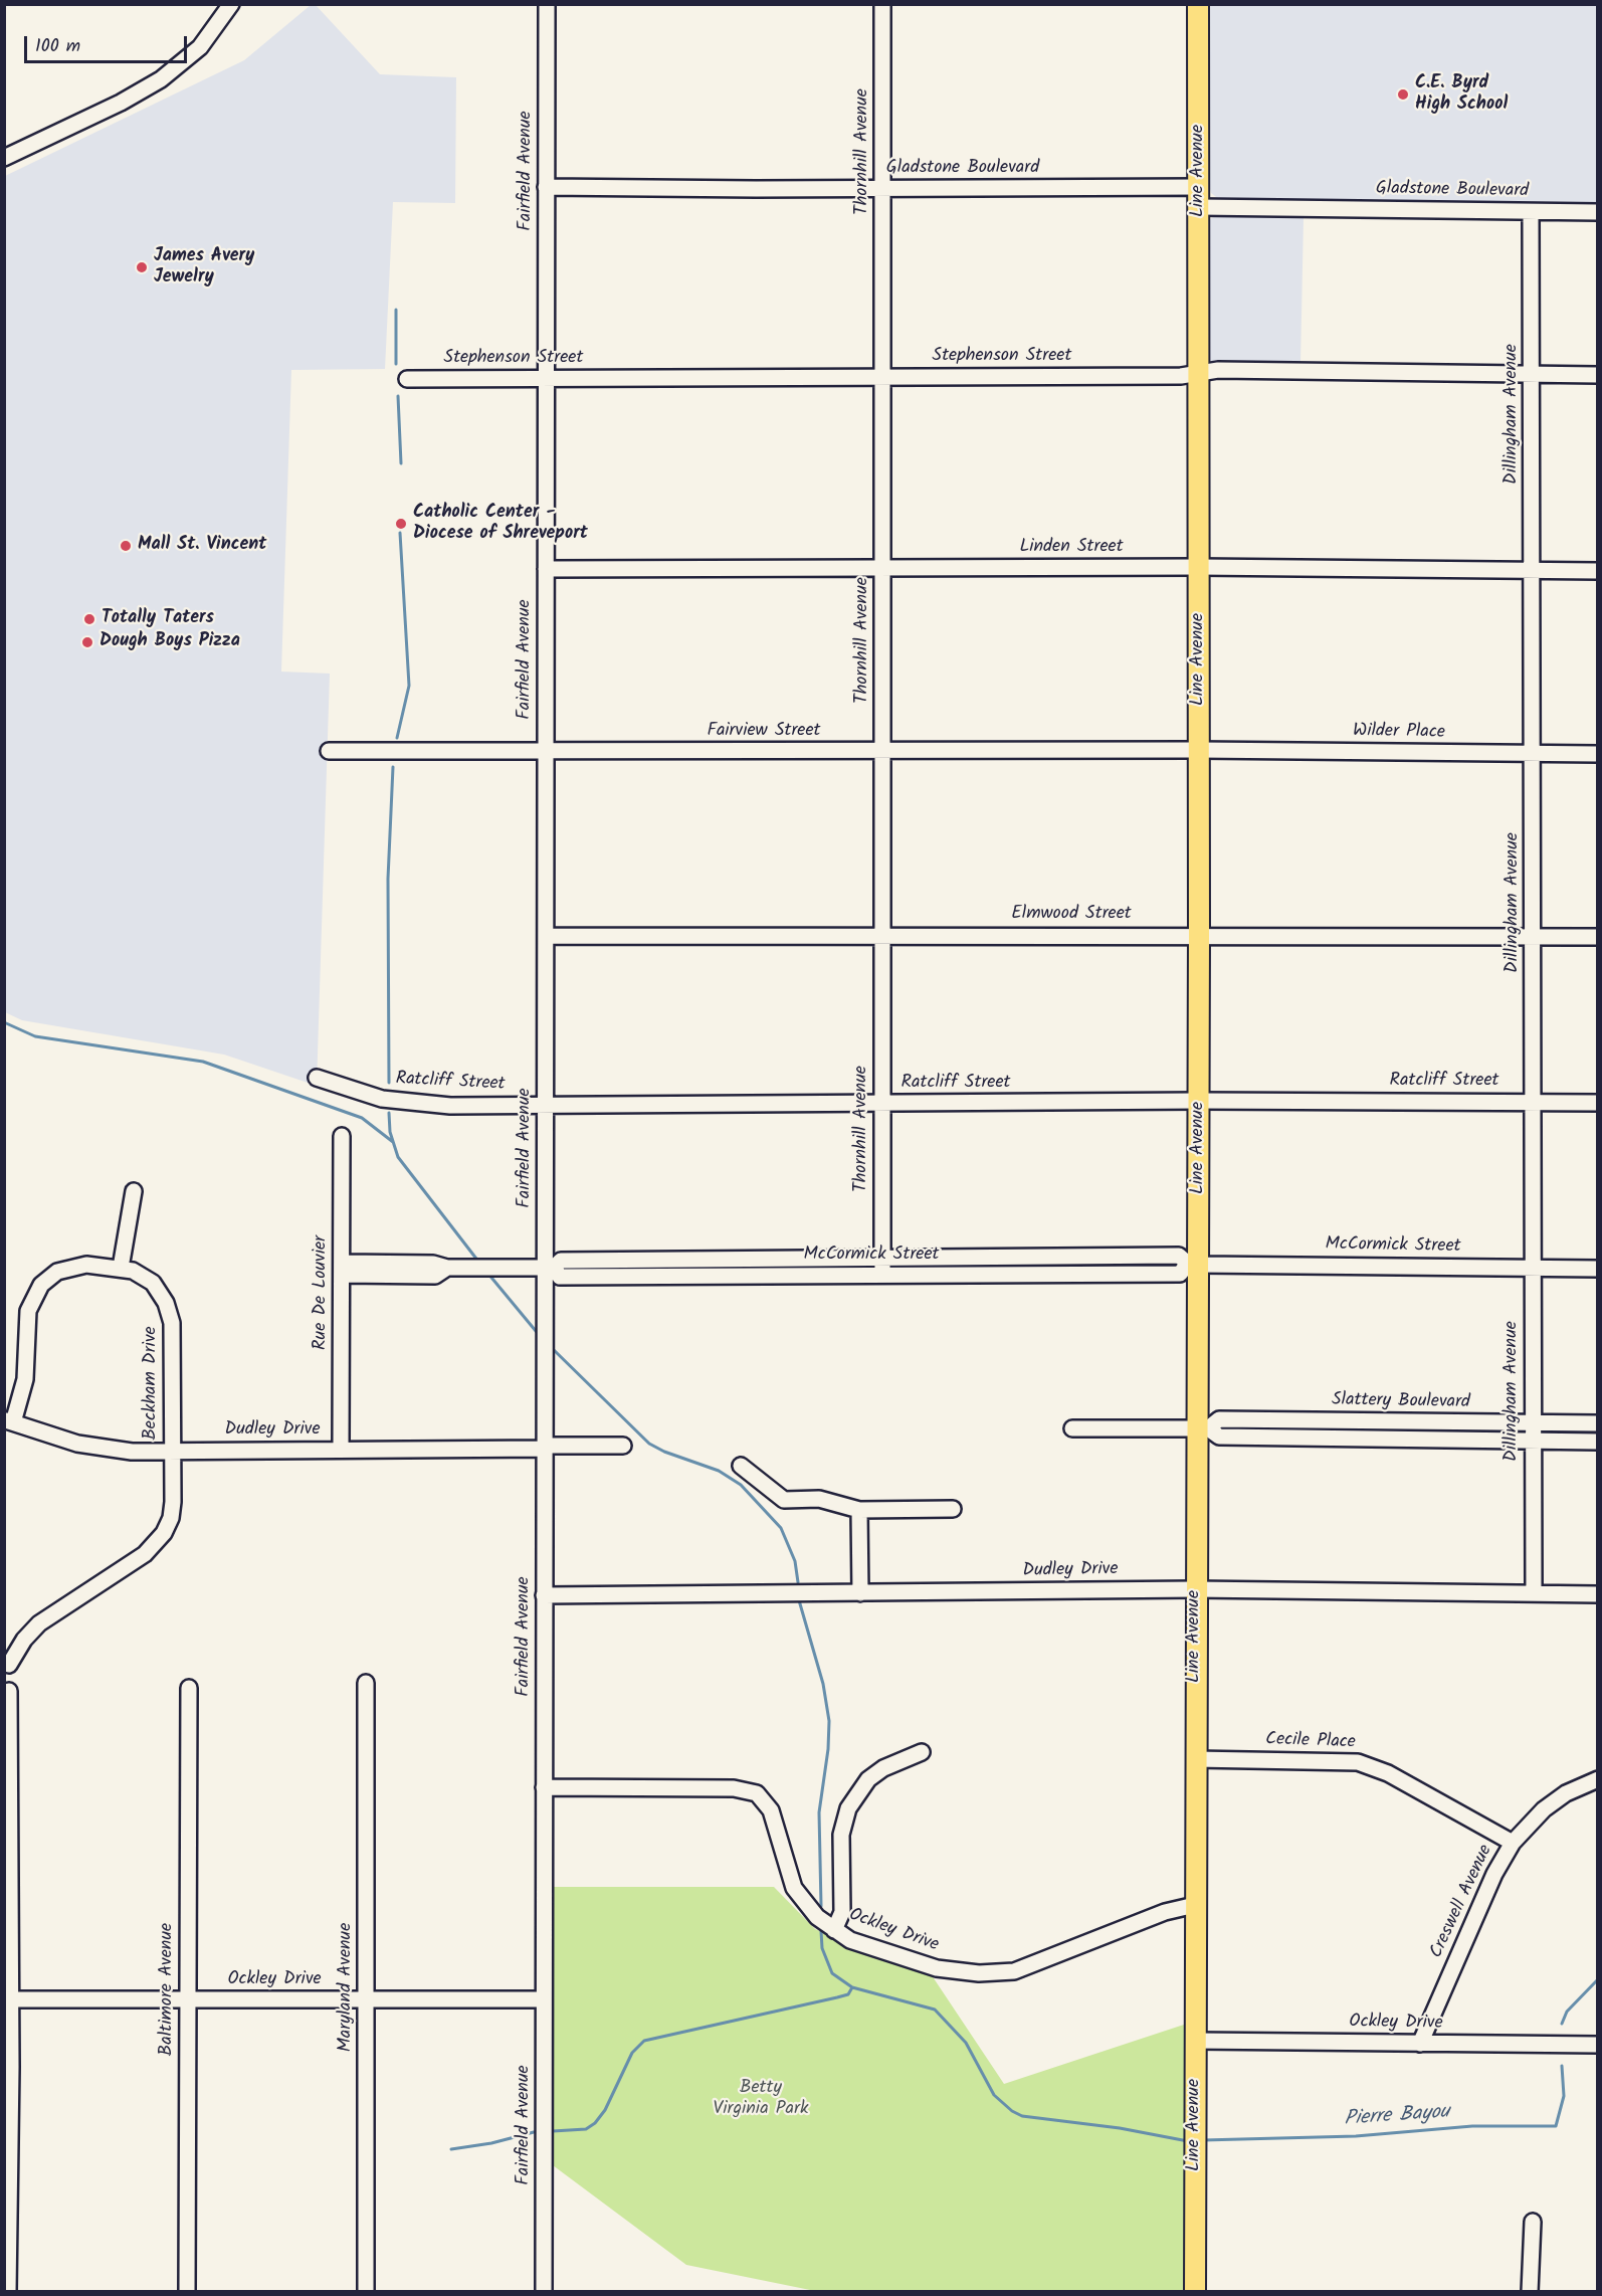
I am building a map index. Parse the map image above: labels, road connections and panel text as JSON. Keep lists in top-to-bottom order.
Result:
{
  "streets": {
    "main road": ["Line Avenue"],
    "street": [
      "Thornhill Avenue",
      "Gladstone Boulevard",
      "Fairfield Avenue",
      "Stephenson Street",
      "Dillingham Avenue",
      "Linden Street",
      "Fairview Street",
      "Wilder Place",
      "Elmwood Street",
      "Ratcliff Street",
      "McCormick Street",
      "Rue De Louvier",
      "Beckham Drive",
      "Slattery Boulevard",
      "Dudley Drive",
      "Cecile Place",
      "Creswell Avenue",
      "Ockley Drive",
      "Maryland Avenue",
      "Baltimore Avenue"
    ]
  },
  "crossings": [
    ["Thornhill Avenue", "Gladstone Boulevard"],
    ["Thornhill Avenue", "Stephenson Street"],
    ["Thornhill Avenue", "Linden Street"],
    ["Thornhill Avenue", "Fairview Street"],
    ["Thornhill Avenue", "Elmwood Street"],
    ["Thornhill Avenue", "Ratcliff Street"],
    ["Thornhill Avenue", "McCormick Street"],
    ["Gladstone Boulevard", "Fairfield Avenue"],
    ["Gladstone Boulevard", "Line Avenue"],
    ["Gladstone Boulevard", "Dillingham Avenue"],
    ["Fairfield Avenue", "Stephenson Street"],
    ["Fairfield Avenue", "Linden Street"],
    ["Fairfield Avenue", "Fairview Street"],
    ["Fairfield Avenue", "Elmwood Street"],
    ["Fairfield Avenue", "Ratcliff Street"],
    ["Fairfield Avenue", "McCormick Street"],
    ["Fairfield Avenue", "Dudley Drive"],
    ["Fairfield Avenue", "Ockley Drive"],
    ["Line Avenue", "Stephenson Street"],
    ["Line Avenue", "Linden Street"],
    ["Line Avenue", "Fairview Street"],
    ["Line Avenue", "Wilder Place"],
    ["Line Avenue", "Elmwood Street"],
    ["Line Avenue", "Ratcliff Street"],
    ["Line Avenue", "McCormick Street"],
    ["Line Avenue", "Slattery Boulevard"],
    ["Line Avenue", "Dudley Drive"],
    ["Line Avenue", "Cecile Place"],
    ["Line Avenue", "Ockley Drive"],
    ["Stephenson Street", "Dillingham Avenue"],
    ["Dillingham Avenue", "Linden Street"],
    ["Dillingham Avenue", "Wilder Place"],
    ["Dillingham Avenue", "Elmwood Street"],
    ["Dillingham Avenue", "Ratcliff Street"],
    ["Dillingham Avenue", "McCormick Street"],
    ["Dillingham Avenue", "Slattery Boulevard"],
    ["Dillingham Avenue", "Dudley Drive"],
    ["Fairview Street", "Wilder Place"],
    ["Rue De Louvier", "Dudley Drive"],
    ["Beckham Drive", "Dudley Drive"],
    ["Cecile Place", "Creswell Avenue"],
    ["Creswell Avenue", "Ockley Drive"],
    ["Ockley Drive", "Maryland Avenue"],
    ["Ockley Drive", "Baltimore Avenue"]
  ],
  "water": ["Pierre Bayou"],
  "parks": ["Betty Virginia Park"],
  "places": [
    "C.E. Byrd High School",
    "James Avery Jewelry",
    "Catholic Center - Diocese of Shreveport",
    "Mall St. Vincent",
    "Totally Taters",
    "Dough Boys Pizza"
  ],
  "scale_bar": "100 m"
}
